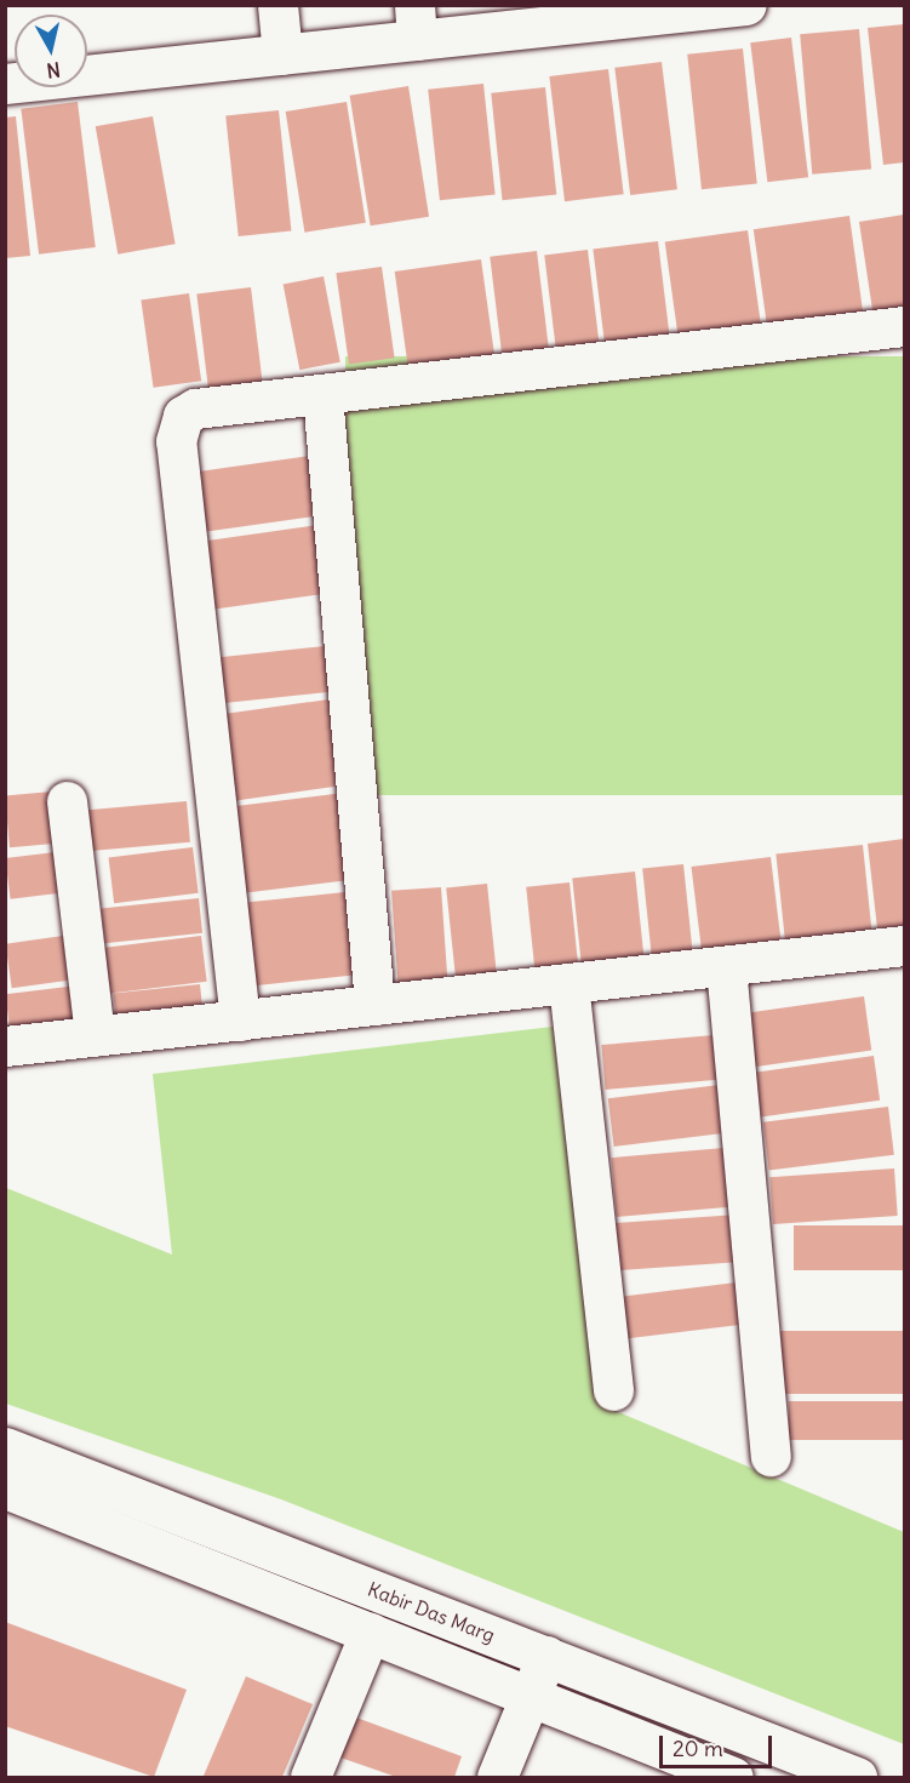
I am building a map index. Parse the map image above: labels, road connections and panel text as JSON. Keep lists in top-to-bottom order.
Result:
{
  "streets": {
    "street": ["Kabir Das Marg"]
  },
  "scale_bar": "20 m",
  "north": "bottom"
}
